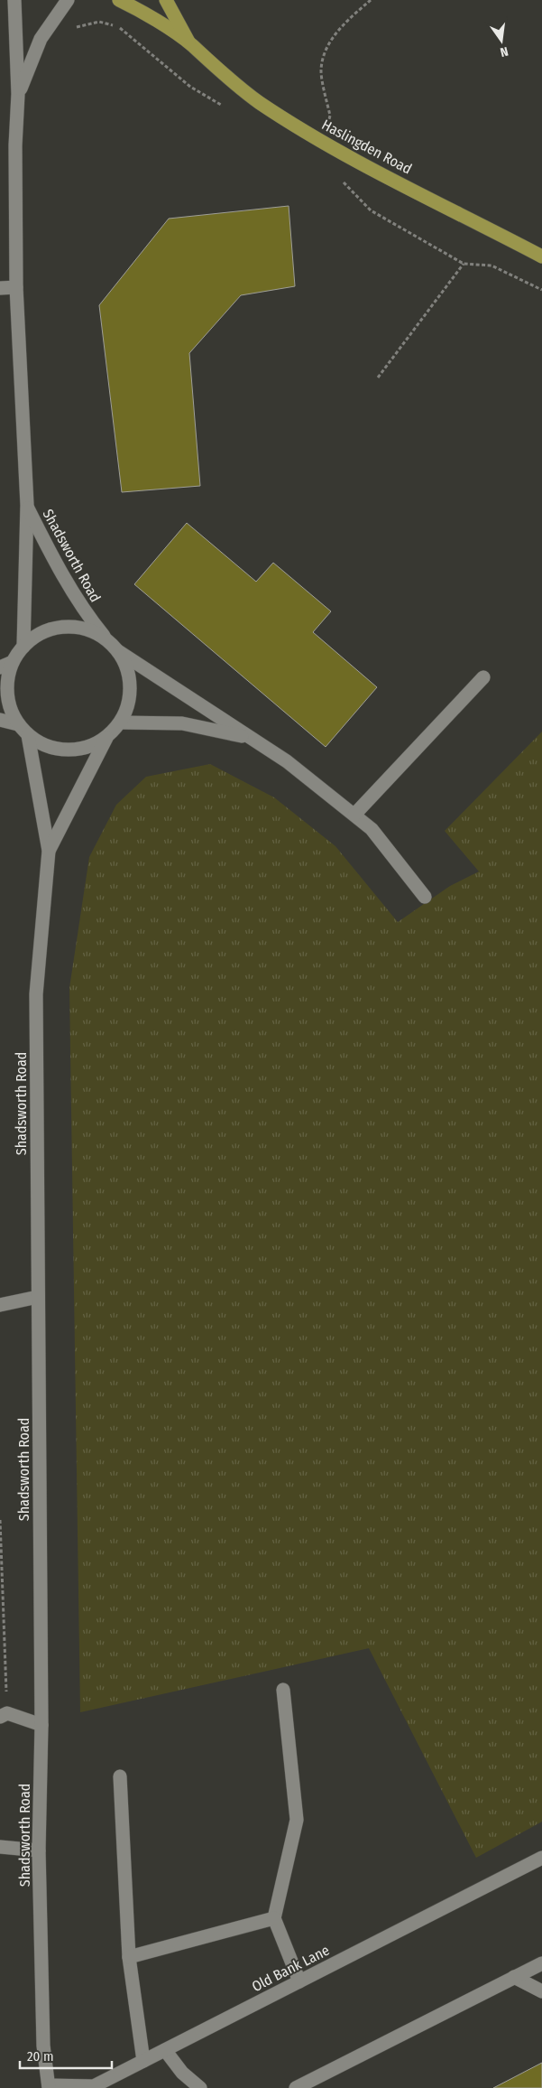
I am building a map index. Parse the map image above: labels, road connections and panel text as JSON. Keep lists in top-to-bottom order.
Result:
{
  "streets": {
    "highway": ["Haslingden Road"],
    "main road": ["Shadsworth Road", "Old Bank Lane"]
  },
  "crossings": [
    ["Shadsworth Road", "Old Bank Lane"]
  ],
  "scale_bar": "20 m",
  "north": "bottom"
}
